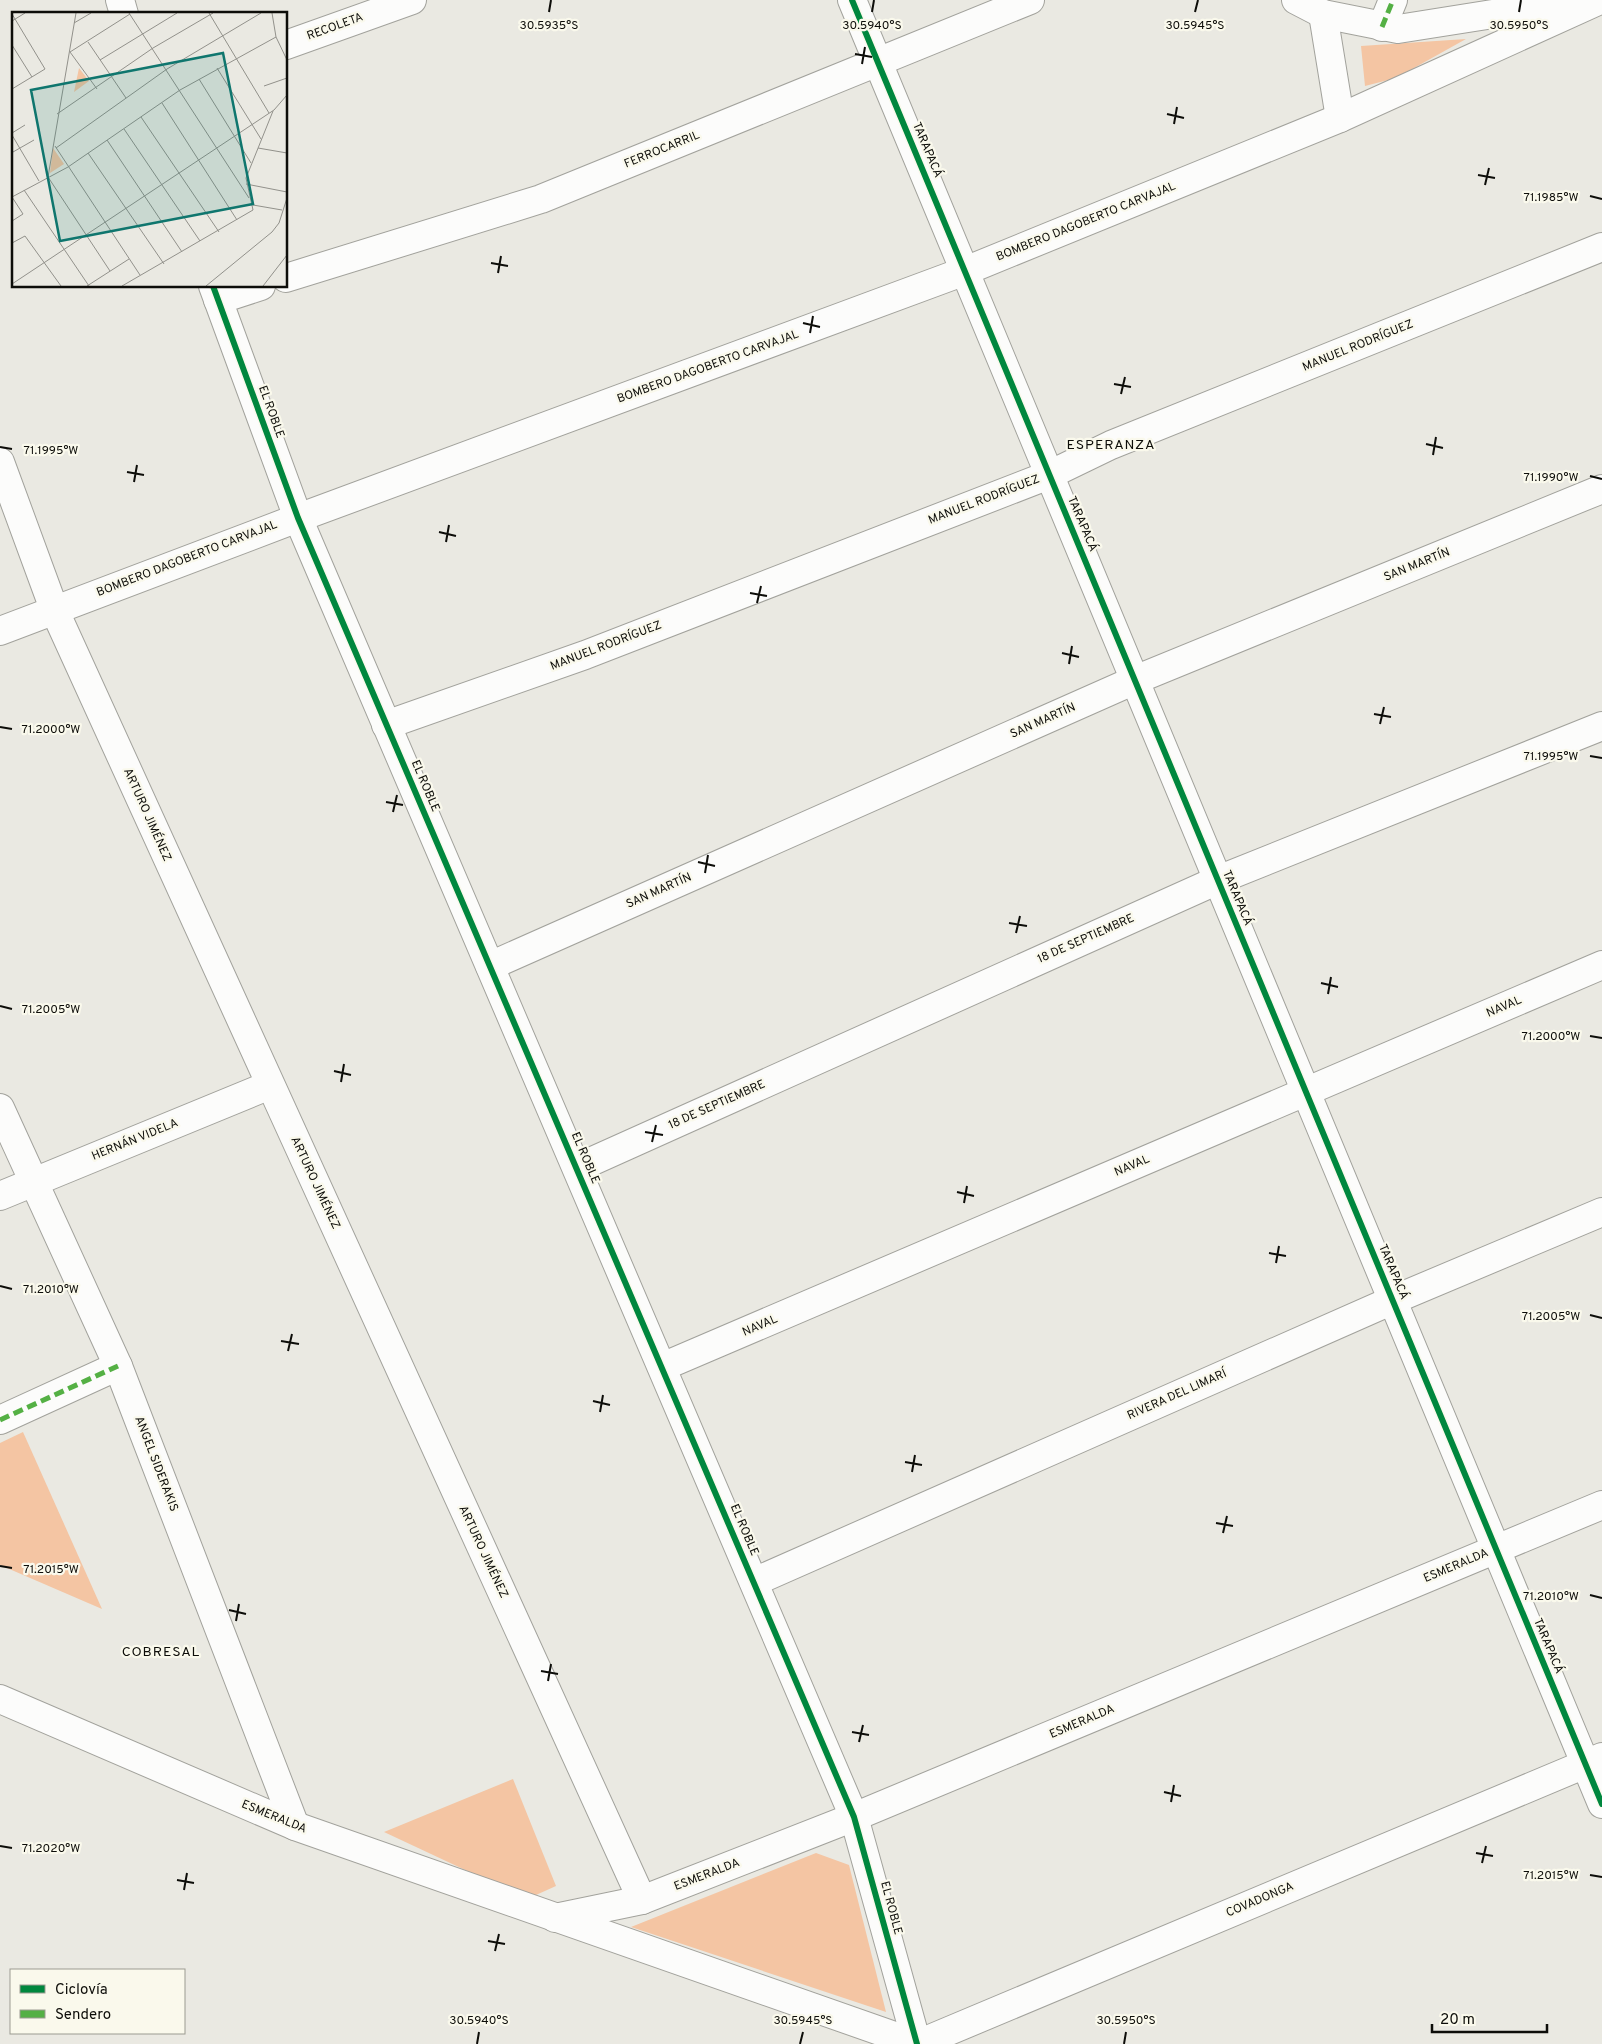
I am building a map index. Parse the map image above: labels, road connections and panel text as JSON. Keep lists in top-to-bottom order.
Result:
{
  "streets": {
    "street": [
      "RECOLETA",
      "FERROCARRIL",
      "TARAPACÁ",
      "BOMBERO DAGOBERTO CARVAJAL",
      "MANUEL RODRÍGUEZ",
      "EL ROBLE",
      "SAN MARTÍN",
      "ARTURO JIMÉNEZ",
      "18 DE SEPTIEMBRE",
      "NAVAL",
      "HERNÁN VIDELA",
      "RIVERA DEL LIMARÍ",
      "ANGEL SIDERAKIS",
      "ESMERALDA",
      "COVADONGA"
    ]
  },
  "crossings": [
    ["FERROCARRIL", "TARAPACÁ"],
    ["TARAPACÁ", "BOMBERO DAGOBERTO CARVAJAL"],
    ["TARAPACÁ", "MANUEL RODRÍGUEZ"],
    ["TARAPACÁ", "SAN MARTÍN"],
    ["TARAPACÁ", "18 DE SEPTIEMBRE"],
    ["TARAPACÁ", "NAVAL"],
    ["TARAPACÁ", "RIVERA DEL LIMARÍ"],
    ["TARAPACÁ", "ESMERALDA"],
    ["TARAPACÁ", "COVADONGA"],
    ["BOMBERO DAGOBERTO CARVAJAL", "EL ROBLE"],
    ["BOMBERO DAGOBERTO CARVAJAL", "ARTURO JIMÉNEZ"],
    ["MANUEL RODRÍGUEZ", "EL ROBLE"],
    ["EL ROBLE", "SAN MARTÍN"],
    ["EL ROBLE", "18 DE SEPTIEMBRE"],
    ["EL ROBLE", "NAVAL"],
    ["EL ROBLE", "RIVERA DEL LIMARÍ"],
    ["EL ROBLE", "ESMERALDA"],
    ["EL ROBLE", "COVADONGA"],
    ["ARTURO JIMÉNEZ", "HERNÁN VIDELA"],
    ["ARTURO JIMÉNEZ", "ESMERALDA"],
    ["HERNÁN VIDELA", "ANGEL SIDERAKIS"],
    ["ANGEL SIDERAKIS", "ESMERALDA"],
    ["ESMERALDA", "COVADONGA"]
  ],
  "districts": ["ESPERANZA", "COBRESAL"],
  "legend": ["Ciclovía", "Sendero"],
  "scale_bar": "20 m",
  "coordinates": [
    "30.5935°S",
    "30.5940°S",
    "30.5945°S",
    "30.5950°S",
    "71.1985°W",
    "71.1995°W",
    "71.1990°W",
    "71.2000°W",
    "71.2005°W",
    "71.2010°W",
    "71.2015°W",
    "71.2020°W"
  ]
}
